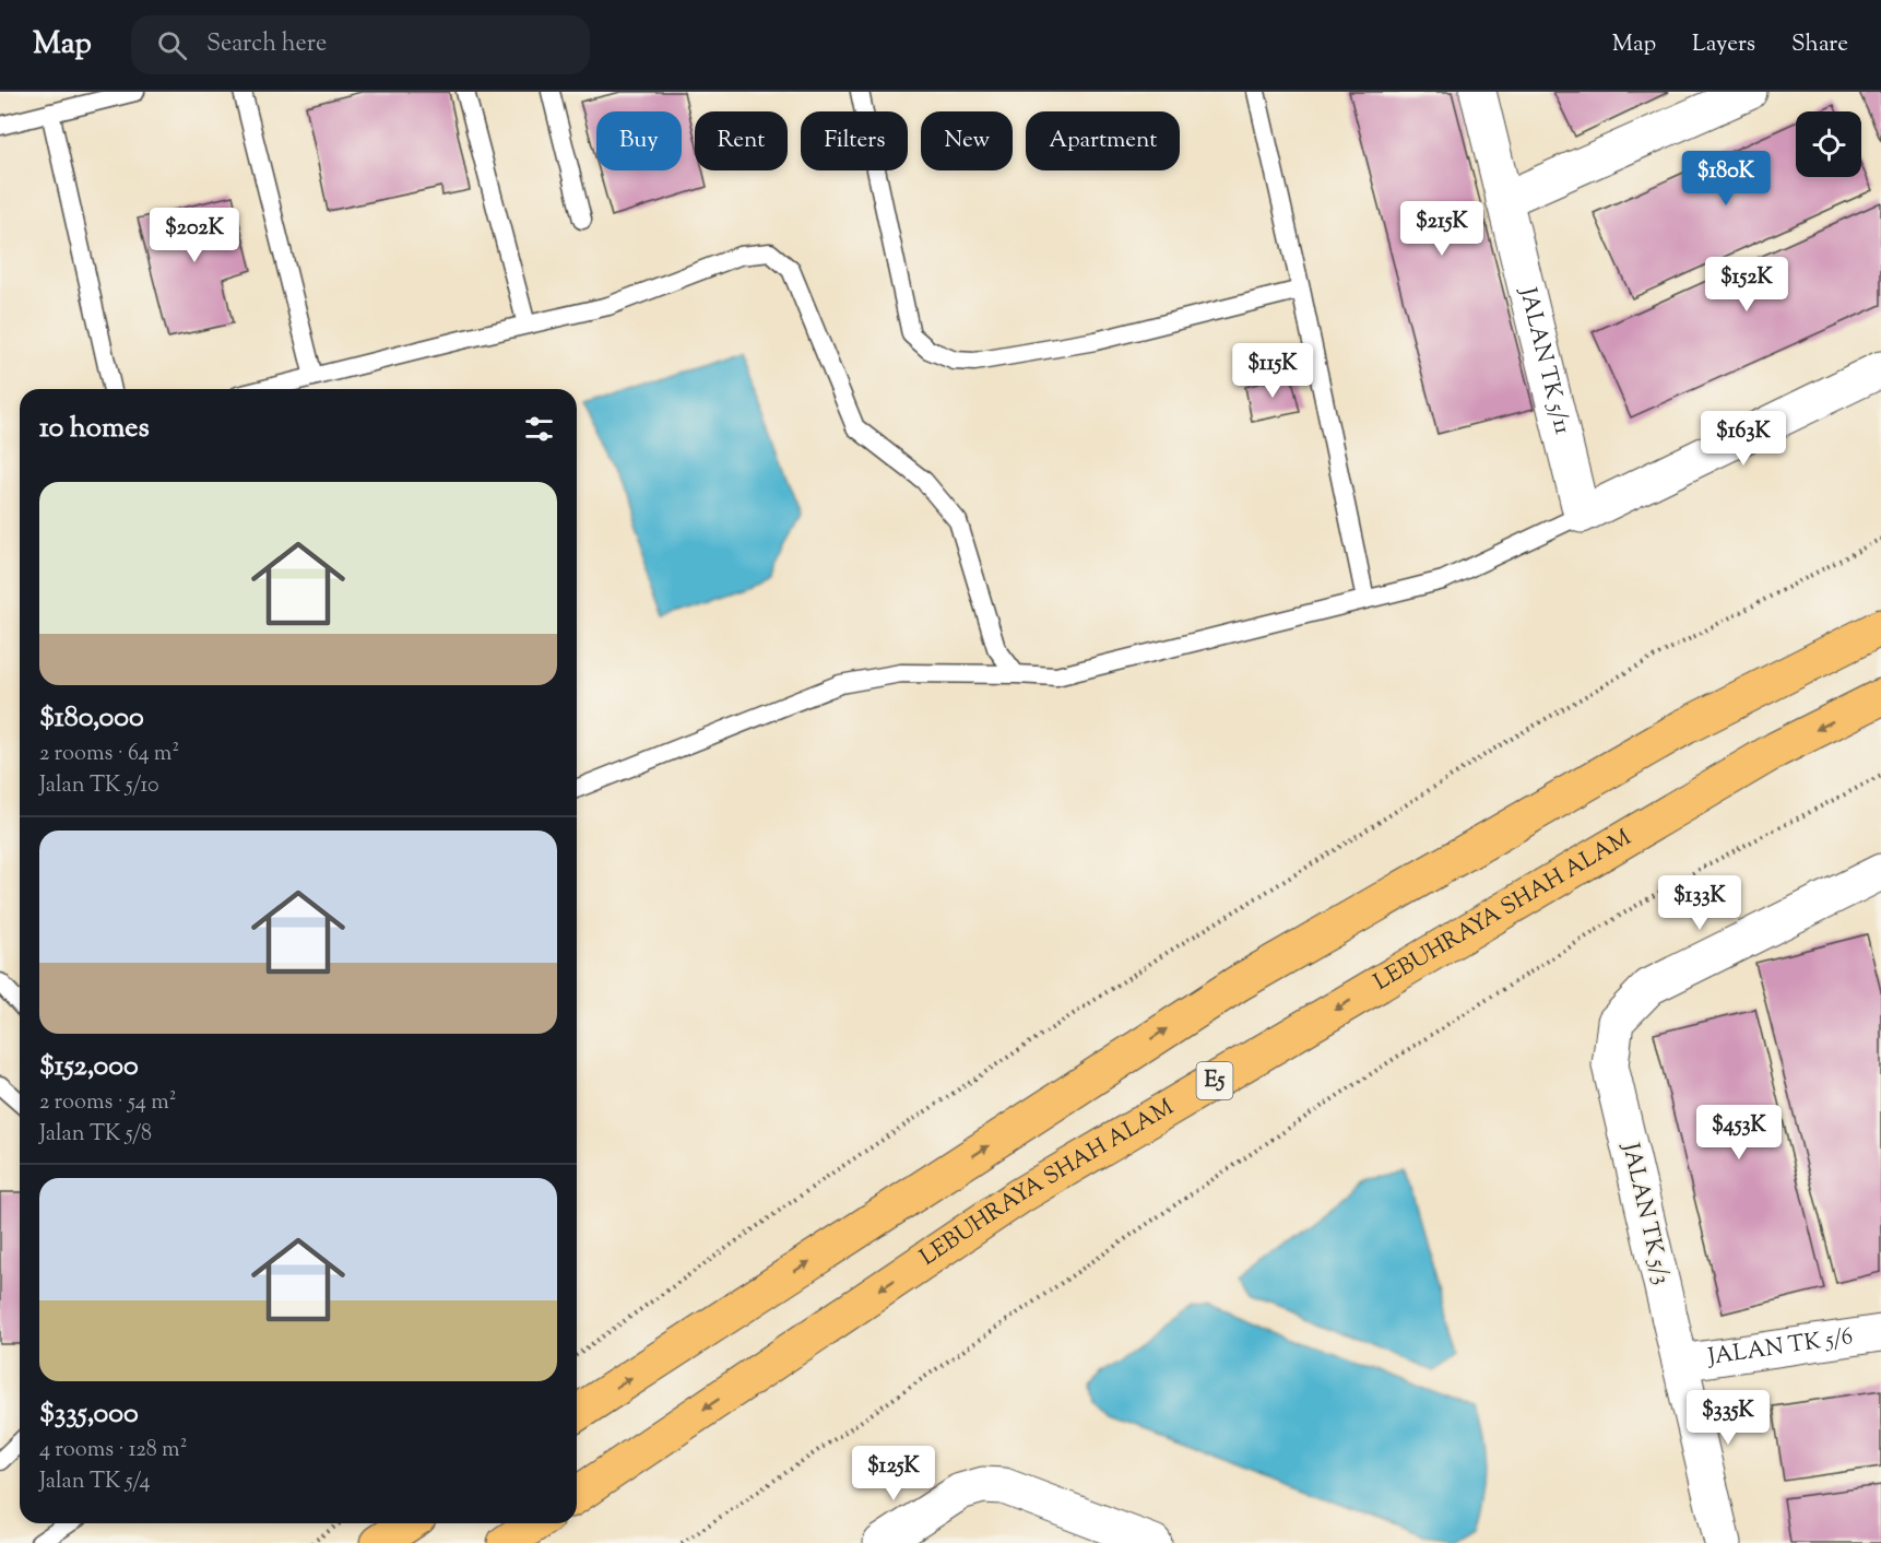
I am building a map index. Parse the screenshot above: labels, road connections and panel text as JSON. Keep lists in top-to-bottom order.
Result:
{
  "streets": {
    "highway": ["LEBUHRAYA SHAH ALAM", "E5"],
    "street": ["JALAN TK 5/11", "JALAN TK 5/3", "JALAN TK 5/6"]
  },
  "crossings": [
    ["JALAN TK 5/3", "JALAN TK 5/6"]
  ],
  "page": {
    "header": "Map",
    "search": "Search here",
    "nav": ["Map", "Layers", "Share"],
    "chip": [
      "Buy",
      "Rent",
      "Filters",
      "New",
      "Apartment"
    ],
    "price": [
      "$180K",
      "$215K",
      "$202K",
      "$152K",
      "$115K",
      "$163K",
      "$133K",
      "$453K",
      "$335K",
      "$125K"
    ],
    "heading": "10 homes",
    "list": [
      {
        "name": "$180,000",
        "note": "2 rooms · 64 m² · Jalan TK 5/10"
      },
      {
        "name": "$152,000",
        "note": "2 rooms · 54 m² · Jalan TK 5/8"
      },
      {
        "name": "$335,000",
        "note": "4 rooms · 128 m² · Jalan TK 5/4"
      }
    ]
  }
}
